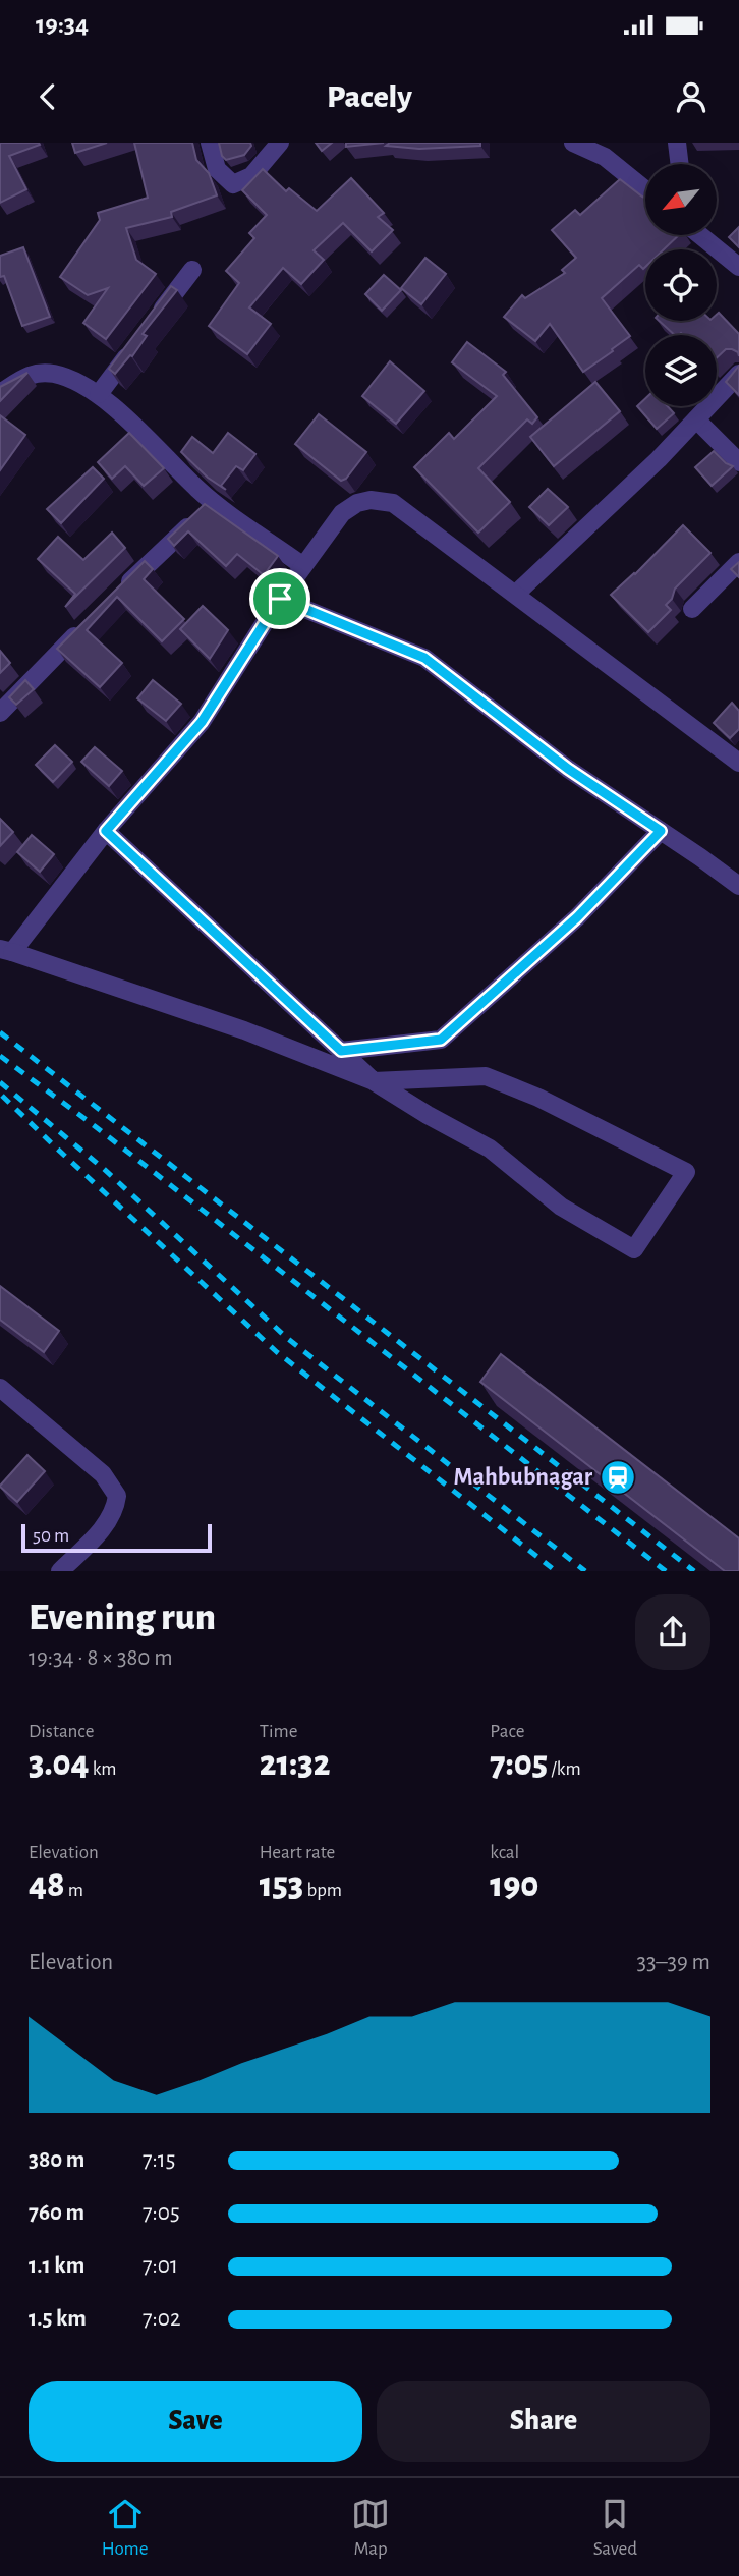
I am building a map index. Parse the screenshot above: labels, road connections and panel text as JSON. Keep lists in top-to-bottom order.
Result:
{
  "places": {
    "station": ["Mahbubnagar"]
  },
  "scale_bar": "50 m",
  "north": "bottom left",
  "page": {
    "status": "19:34",
    "header": "Pacely",
    "scale": "50 m",
    "heading": ["Evening run", "19:34 · 8 × 380 m"],
    "stats": [
      ["Distance", "3.04 km"],
      ["Time", "21:32"],
      ["Pace", "7:05 /km"],
      ["Elevation", "48 m"],
      ["Heart rate", "153 bpm"],
      ["kcal", "190"]
    ],
    "chart": ["Elevation", "33–39 m"],
    "list": [
      {
        "name": "380 m",
        "note": "7:15"
      },
      {
        "name": "760 m",
        "note": "7:05"
      },
      {
        "name": "1.1 km",
        "note": "7:01"
      },
      {
        "name": "1.5 km",
        "note": "7:02"
      }
    ],
    "buttons": ["Save", "Share"],
    "tabs": ["Home", "Map", "Saved"]
  }
}
